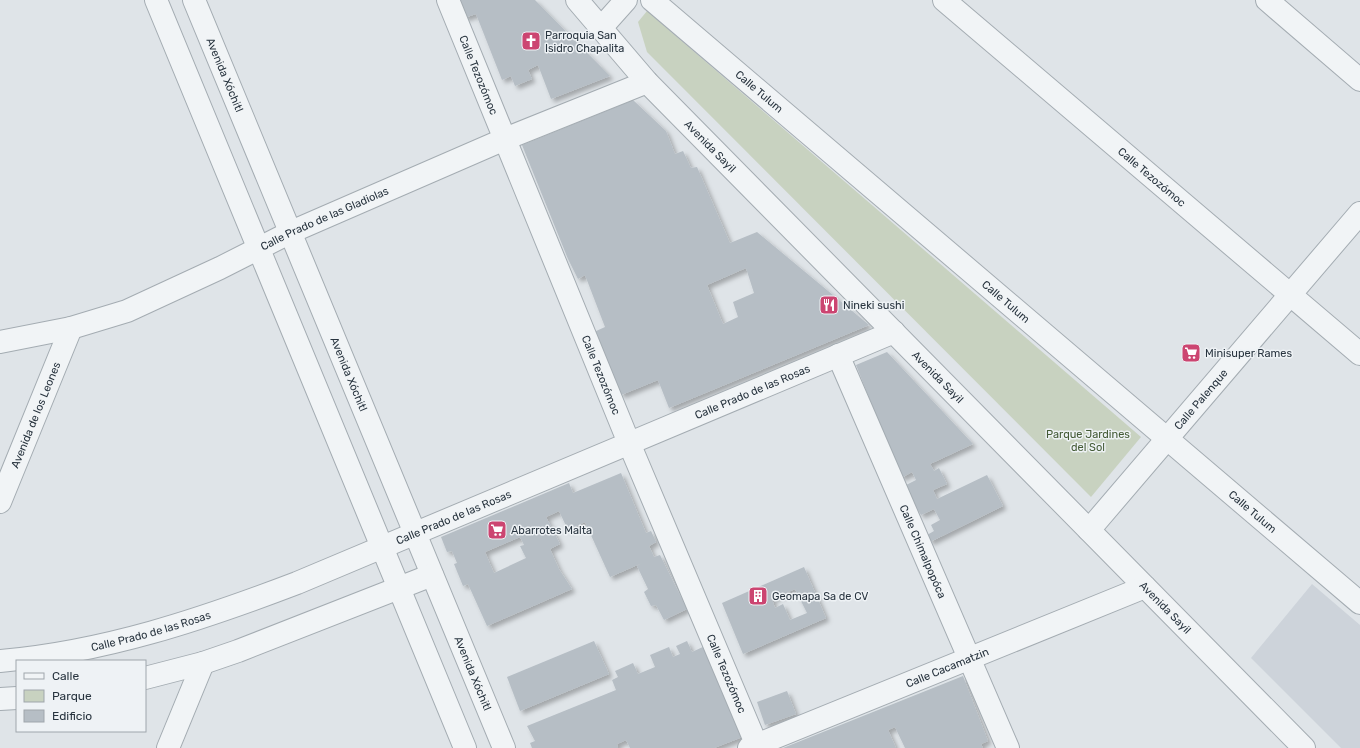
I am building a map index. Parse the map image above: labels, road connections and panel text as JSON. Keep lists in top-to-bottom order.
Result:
{
  "streets": {
    "street": [
      "Avenida Xóchitl",
      "Calle Tezozómoc",
      "Calle Tulum",
      "Avenida Sayil",
      "Calle Prado de las Gladiolas",
      "Calle Prado de las Rosas",
      "Calle Palenque",
      "Avenida de los Leones",
      "Calle Chimalpopóca",
      "Calle Cacamatzin"
    ]
  },
  "crossings": [
    ["Avenida Xóchitl", "Calle Prado de las Gladiolas"],
    ["Avenida Xóchitl", "Calle Prado de las Rosas"],
    ["Calle Tezozómoc", "Calle Prado de las Gladiolas"],
    ["Calle Tezozómoc", "Calle Prado de las Rosas"],
    ["Calle Tezozómoc", "Calle Palenque"],
    ["Calle Tezozómoc", "Calle Cacamatzin"],
    ["Calle Tulum", "Calle Palenque"],
    ["Avenida Sayil", "Calle Prado de las Gladiolas"],
    ["Avenida Sayil", "Calle Prado de las Rosas"],
    ["Avenida Sayil", "Calle Palenque"],
    ["Avenida Sayil", "Calle Cacamatzin"],
    ["Calle Prado de las Gladiolas", "Avenida de los Leones"],
    ["Calle Prado de las Rosas", "Calle Chimalpopóca"],
    ["Calle Chimalpopóca", "Calle Cacamatzin"]
  ],
  "parks": ["Parque Jardines del Sol"],
  "places": {
    "church": ["Parroquia San Isidro Chapalita"],
    "restaurant": ["Nineki sushi"],
    "supermarket": ["Minisuper Rames", "Abarrotes Malta"],
    "building": ["Geomapa Sa de CV"]
  },
  "legend": ["Calle", "Parque", "Edificio"]
}
